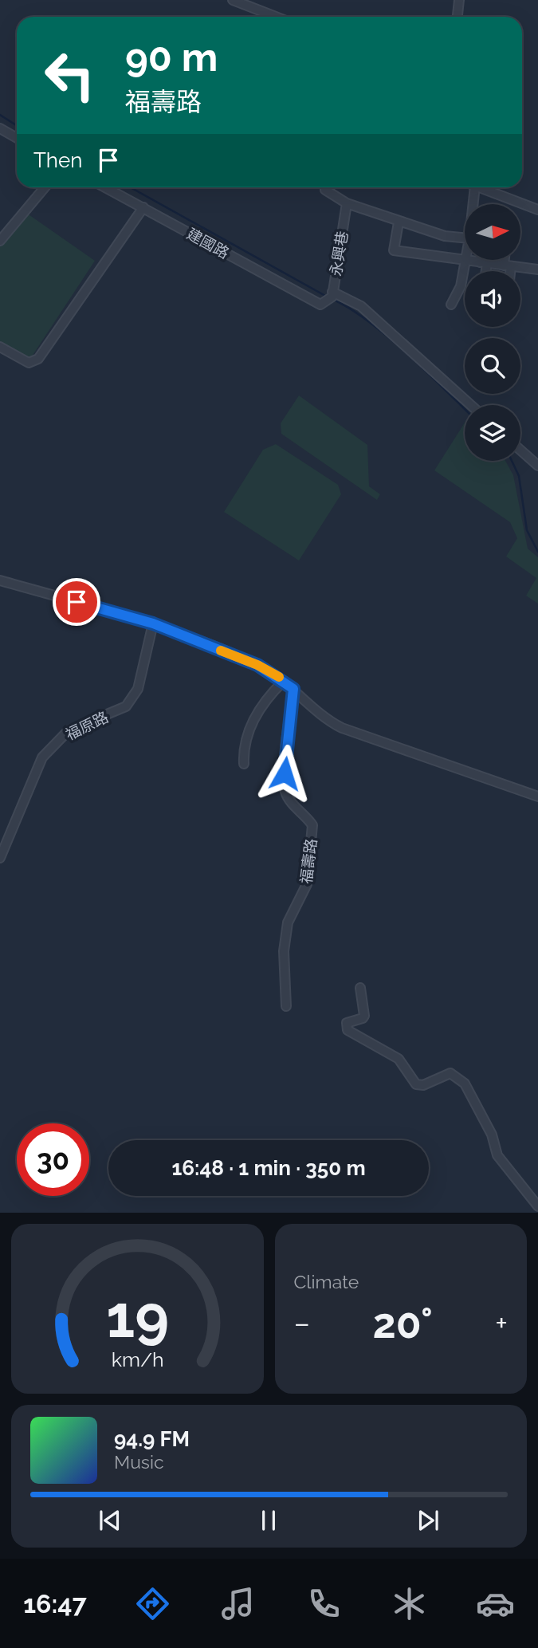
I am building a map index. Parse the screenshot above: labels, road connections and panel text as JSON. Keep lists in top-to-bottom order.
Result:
{
  "streets": {
    "street": [
      "建國路",
      "永興巷",
      "福原路",
      "福壽路"
    ]
  },
  "crossings": [
    ["建國路", "永興巷"]
  ],
  "north": "right",
  "page": {
    "turn": ["90 m", "福壽路"],
    "then": "Then",
    "limit": "30",
    "trip": "16:48 · 1 min · 350 m",
    "tile": "Climate",
    "heat": ["−", "20°", "+"],
    "song": ["94.9 FM", "Music"],
    "tabs": "16:47",
    "gauge": ["19", "km/h"]
  }
}
